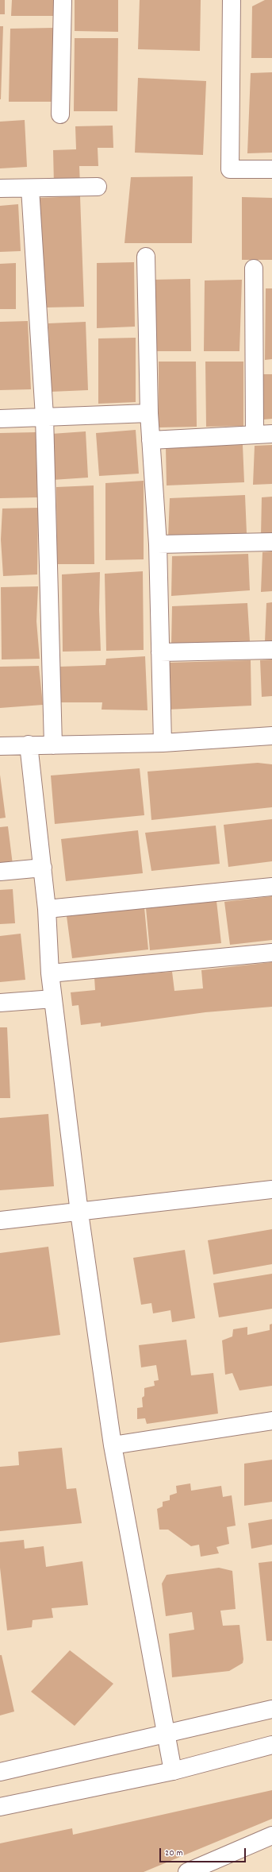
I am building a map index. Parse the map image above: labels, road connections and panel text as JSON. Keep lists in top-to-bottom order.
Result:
{
  "scale_bar": "20 m"
}
